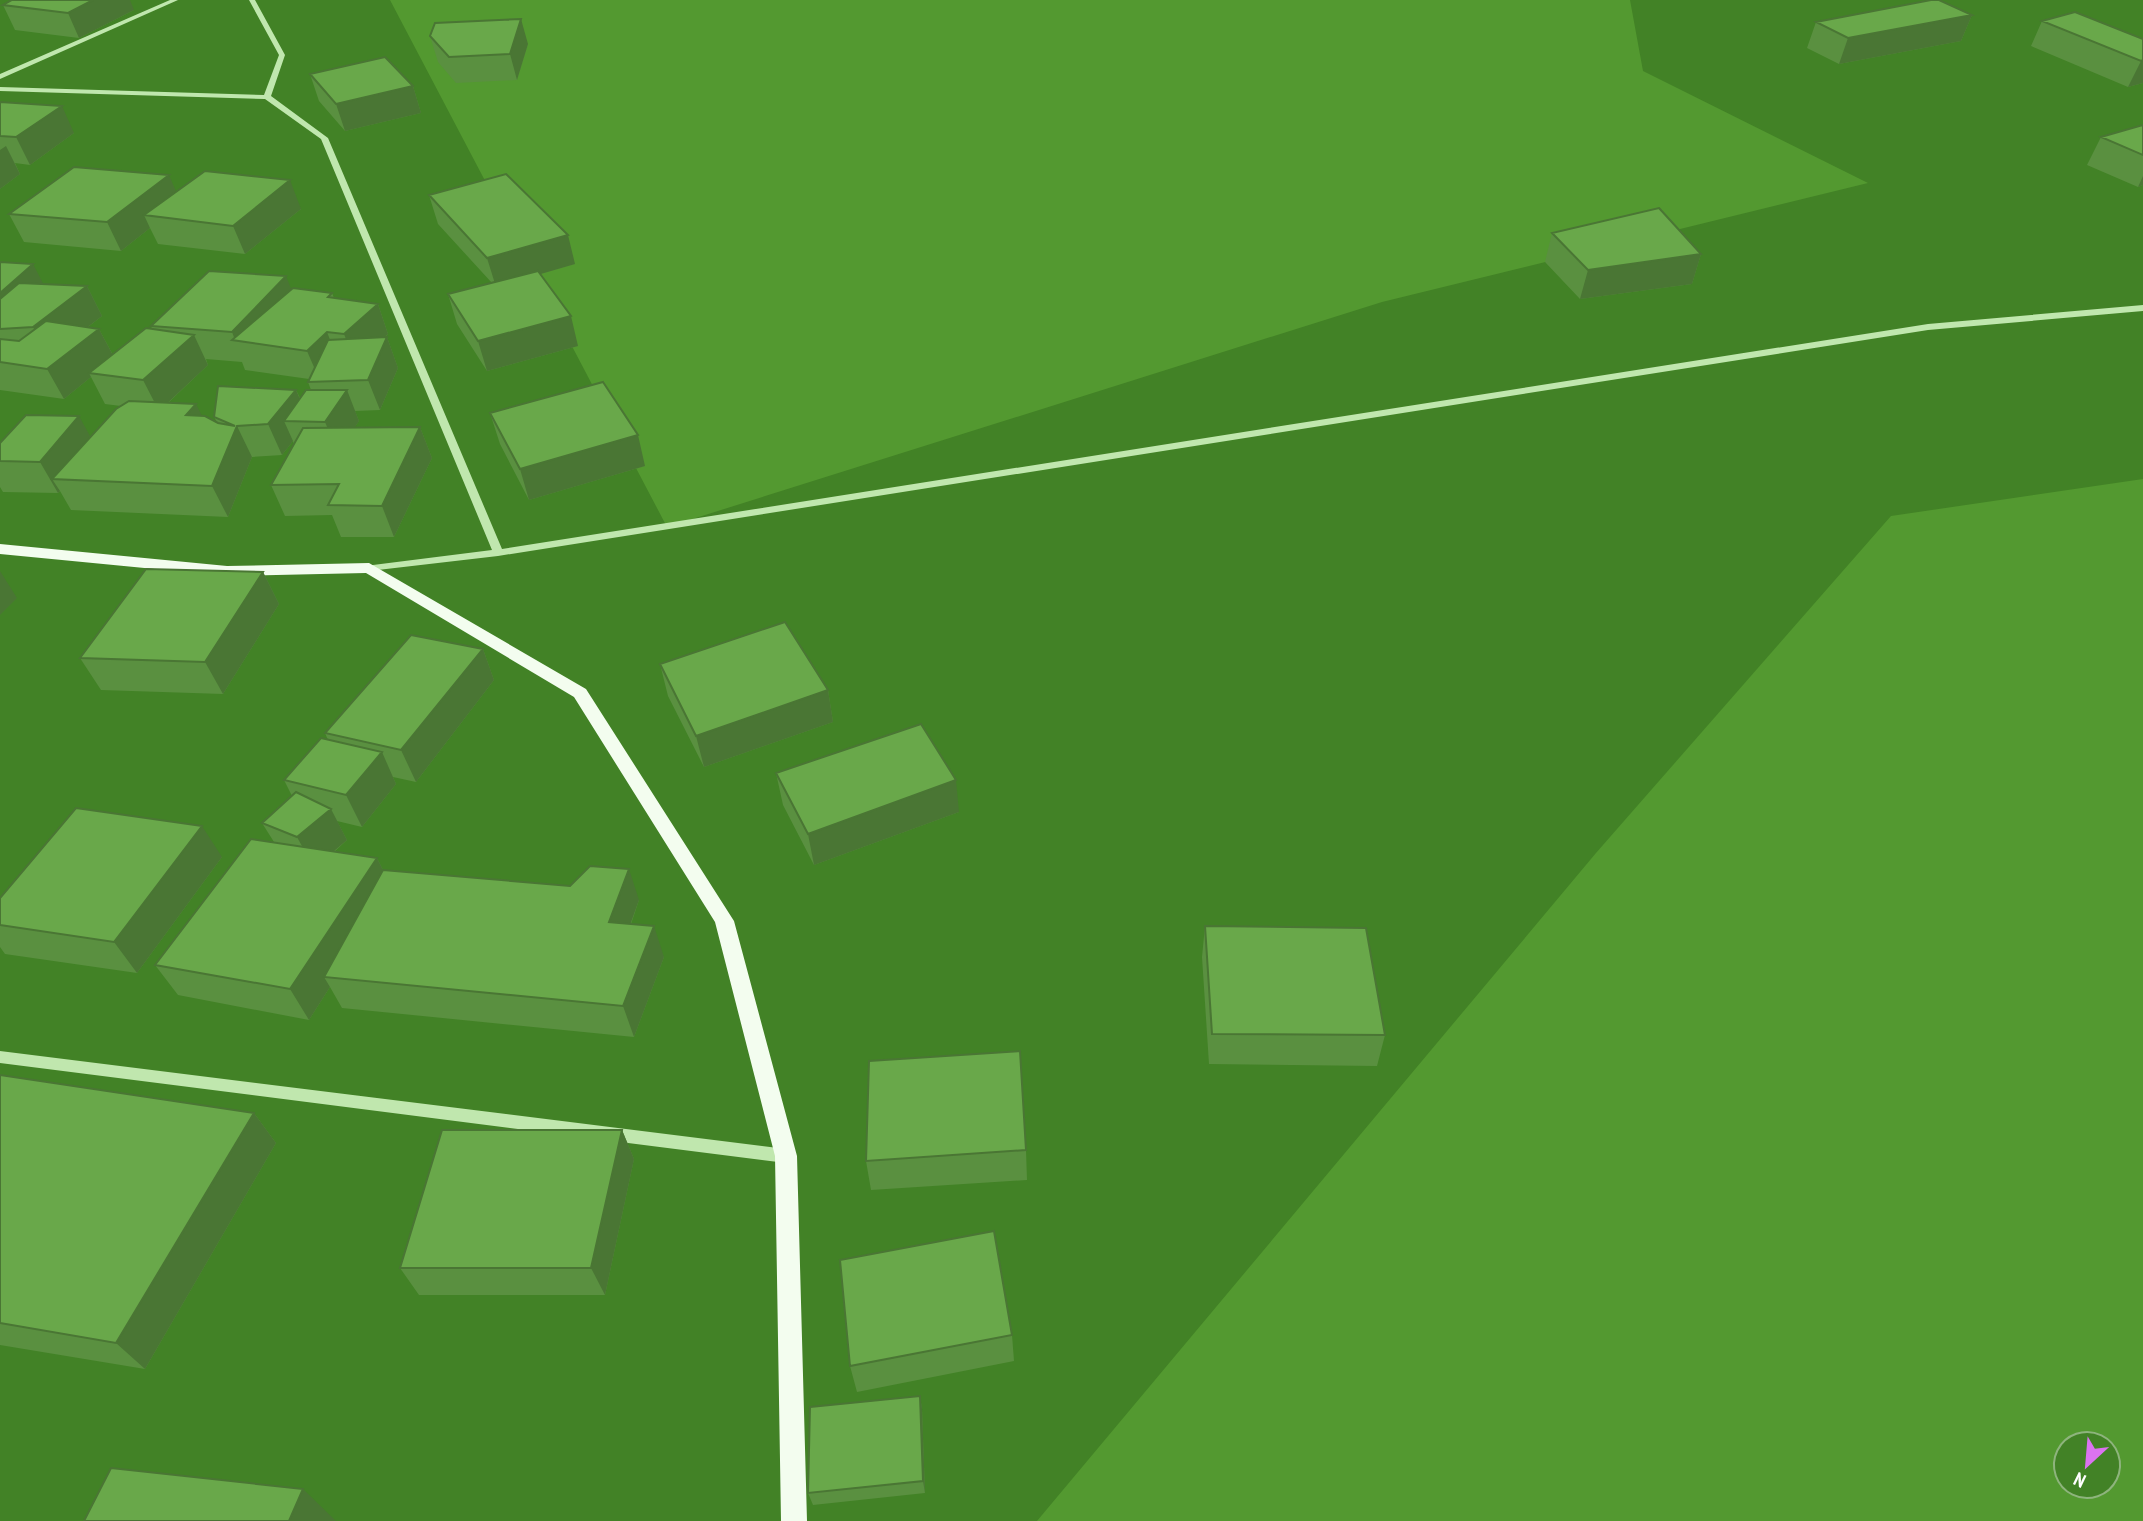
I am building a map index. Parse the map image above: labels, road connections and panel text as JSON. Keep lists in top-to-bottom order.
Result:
{
  "north": "bottom left"
}
